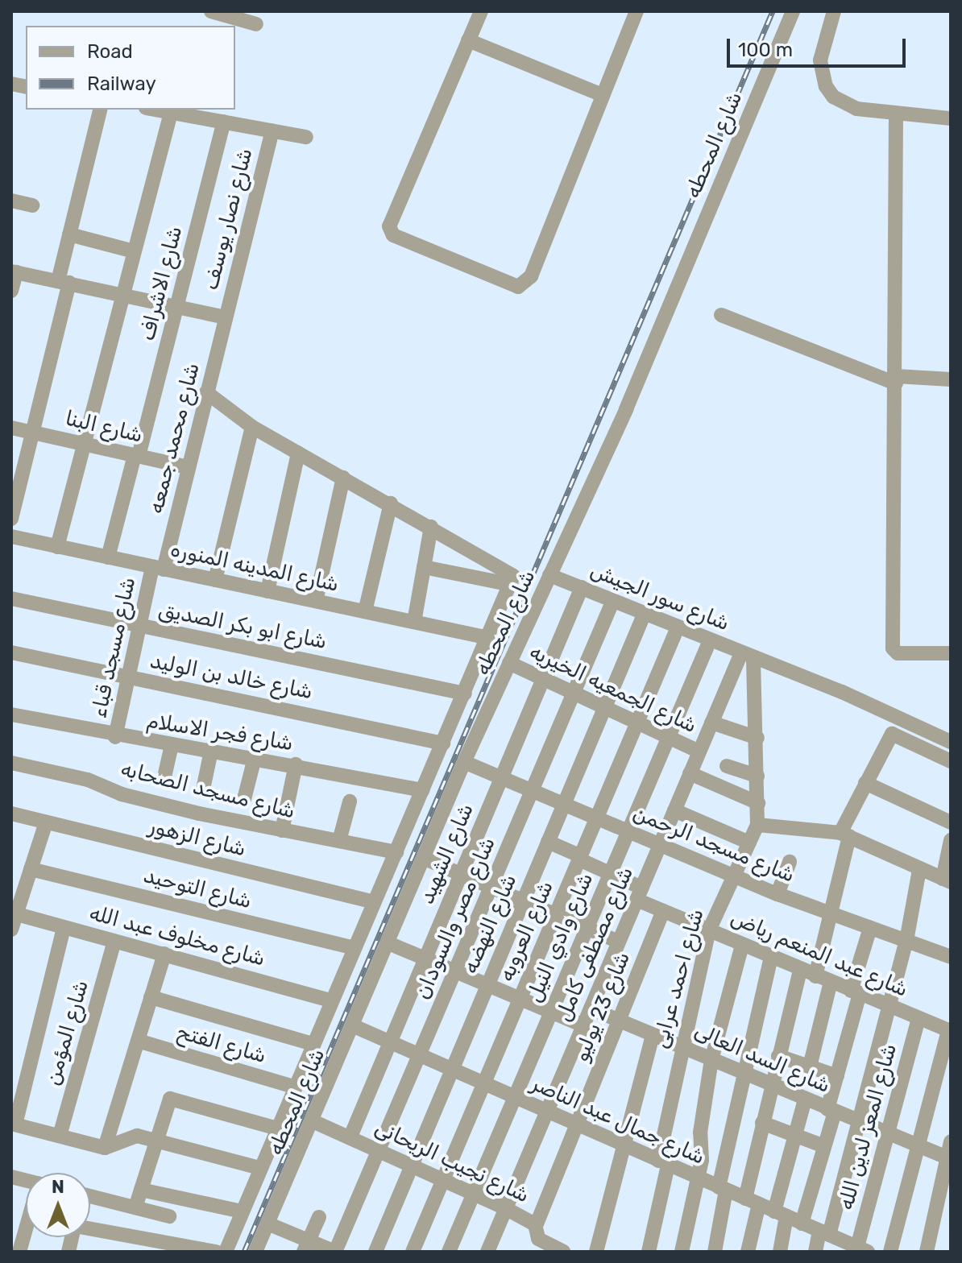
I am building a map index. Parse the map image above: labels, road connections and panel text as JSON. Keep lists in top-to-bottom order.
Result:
{
  "streets": {
    "street": [
      "شارع المحطه",
      "شارع نصار يوسف",
      "شارع الاشراف",
      "شارع البنا",
      "شارع محمد جمعه",
      "شارع المدينه المنوره",
      "شارع سور الجيش",
      "شارع ابو بكر الصديق",
      "شارع مسجد قباء",
      "شارع خالد بن الوليد",
      "شارع الجمعيه الخيريه",
      "شارع فجر الاسلام",
      "شارع مسجد الصحابه",
      "شارع الزهور",
      "شارع مسجد الرحمن",
      "شارع الشهيد",
      "شارع التوحيد",
      "شارع مصر والسودان",
      "شارع النهضه",
      "شارع العروبه",
      "شارع مخلوف عبد الله",
      "شارع وادي النيل",
      "شارع مصطفى كامل",
      "شارع عبد المنعم رياض",
      "شارع احمد عرابى",
      "شارع 23 يوليو",
      "شارع المؤمن",
      "شارع الفتح",
      "شارع السد العالى",
      "شارع جمال عبد الناصر",
      "شارع المعز لدين الله",
      "شارع نجيب الريحانى"
    ]
  },
  "crossings": [
    ["شارع المحطه", "شارع محمد جمعه"],
    ["شارع المحطه", "شارع المدينه المنوره"],
    ["شارع المحطه", "شارع سور الجيش"],
    ["شارع المحطه", "شارع ابو بكر الصديق"],
    ["شارع المحطه", "شارع خالد بن الوليد"],
    ["شارع المحطه", "شارع الجمعيه الخيريه"],
    ["شارع المحطه", "شارع فجر الاسلام"],
    ["شارع المحطه", "شارع مسجد الصحابه"],
    ["شارع المحطه", "شارع الزهور"],
    ["شارع المحطه", "شارع مسجد الرحمن"],
    ["شارع المحطه", "شارع التوحيد"],
    ["شارع المحطه", "شارع مخلوف عبد الله"],
    ["شارع المحطه", "شارع الفتح"],
    ["شارع المحطه", "شارع جمال عبد الناصر"],
    ["شارع المحطه", "شارع نجيب الريحانى"],
    ["شارع نصار يوسف", "شارع محمد جمعه"],
    ["شارع الاشراف", "شارع البنا"],
    ["شارع الاشراف", "شارع المدينه المنوره"],
    ["شارع البنا", "شارع محمد جمعه"],
    ["شارع محمد جمعه", "شارع المدينه المنوره"],
    ["شارع محمد جمعه", "شارع مسجد قباء"],
    ["شارع المدينه المنوره", "شارع مسجد قباء"],
    ["شارع سور الجيش", "شارع الشهيد"],
    ["شارع سور الجيش", "شارع مصر والسودان"],
    ["شارع سور الجيش", "شارع النهضه"],
    ["شارع سور الجيش", "شارع العروبه"],
    ["شارع سور الجيش", "شارع وادي النيل"],
    ["شارع سور الجيش", "شارع مصطفى كامل"],
    ["شارع سور الجيش", "شارع احمد عرابى"],
    ["شارع ابو بكر الصديق", "شارع مسجد قباء"],
    ["شارع مسجد قباء", "شارع خالد بن الوليد"],
    ["شارع مسجد قباء", "شارع فجر الاسلام"],
    ["شارع الجمعيه الخيريه", "شارع الشهيد"],
    ["شارع الجمعيه الخيريه", "شارع مصر والسودان"],
    ["شارع الجمعيه الخيريه", "شارع النهضه"],
    ["شارع الجمعيه الخيريه", "شارع العروبه"],
    ["شارع الجمعيه الخيريه", "شارع وادي النيل"],
    ["شارع الجمعيه الخيريه", "شارع مصطفى كامل"],
    ["شارع مسجد الرحمن", "شارع الشهيد"],
    ["شارع مسجد الرحمن", "شارع مصر والسودان"],
    ["شارع مسجد الرحمن", "شارع النهضه"],
    ["شارع مسجد الرحمن", "شارع العروبه"],
    ["شارع مسجد الرحمن", "شارع وادي النيل"],
    ["شارع مسجد الرحمن", "شارع مصطفى كامل"],
    ["شارع مسجد الرحمن", "شارع احمد عرابى"],
    ["شارع الشهيد", "شارع جمال عبد الناصر"],
    ["شارع الشهيد", "شارع نجيب الريحانى"],
    ["شارع مصر والسودان", "شارع جمال عبد الناصر"],
    ["شارع مصر والسودان", "شارع نجيب الريحانى"],
    ["شارع النهضه", "شارع عبد المنعم رياض"],
    ["شارع النهضه", "شارع جمال عبد الناصر"],
    ["شارع النهضه", "شارع نجيب الريحانى"],
    ["شارع العروبه", "شارع عبد المنعم رياض"],
    ["شارع العروبه", "شارع جمال عبد الناصر"],
    ["شارع العروبه", "شارع نجيب الريحانى"],
    ["شارع مخلوف عبد الله", "شارع المؤمن"],
    ["شارع وادي النيل", "شارع عبد المنعم رياض"],
    ["شارع وادي النيل", "شارع جمال عبد الناصر"],
    ["شارع وادي النيل", "شارع نجيب الريحانى"],
    ["شارع مصطفى كامل", "شارع عبد المنعم رياض"],
    ["شارع مصطفى كامل", "شارع احمد عرابى"],
    ["شارع مصطفى كامل", "شارع السد العالى"],
    ["شارع مصطفى كامل", "شارع جمال عبد الناصر"],
    ["شارع مصطفى كامل", "شارع نجيب الريحانى"],
    ["شارع عبد المنعم رياض", "شارع احمد عرابى"],
    ["شارع عبد المنعم رياض", "شارع 23 يوليو"],
    ["شارع عبد المنعم رياض", "شارع المعز لدين الله"],
    ["شارع احمد عرابى", "شارع السد العالى"],
    ["شارع احمد عرابى", "شارع جمال عبد الناصر"],
    ["شارع 23 يوليو", "شارع السد العالى"],
    ["شارع 23 يوليو", "شارع جمال عبد الناصر"],
    ["شارع 23 يوليو", "شارع نجيب الريحانى"],
    ["شارع السد العالى", "شارع المعز لدين الله"],
    ["شارع جمال عبد الناصر", "شارع المعز لدين الله"]
  ],
  "legend": ["Road", "Railway"],
  "scale_bar": "100 m",
  "north": "top"
}
